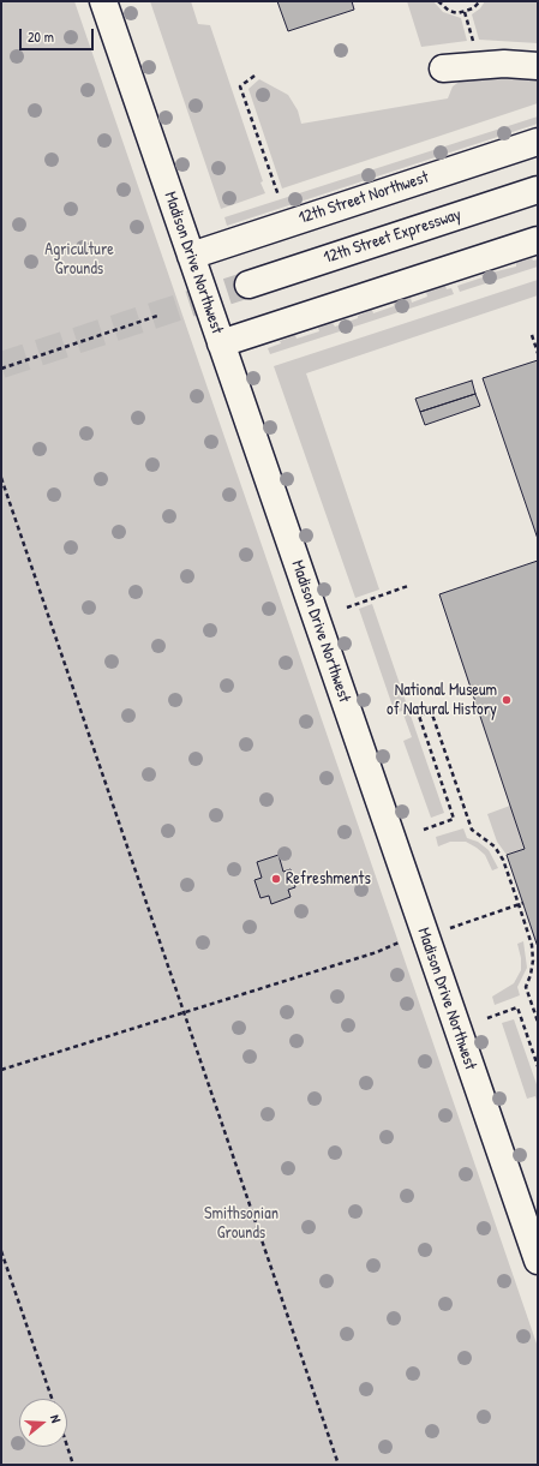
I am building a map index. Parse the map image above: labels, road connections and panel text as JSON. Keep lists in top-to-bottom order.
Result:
{
  "streets": {
    "main road": ["12th Street Northwest", "12th Street Expressway", "Madison Drive Northwest"]
  },
  "crossings": [
    ["12th Street Northwest", "Madison Drive Northwest"]
  ],
  "parks": ["Agriculture Grounds", "Smithsonian Grounds"],
  "places": ["National Museum of Natural History", "Refreshments"],
  "scale_bar": "20 m",
  "north": "right"
}
